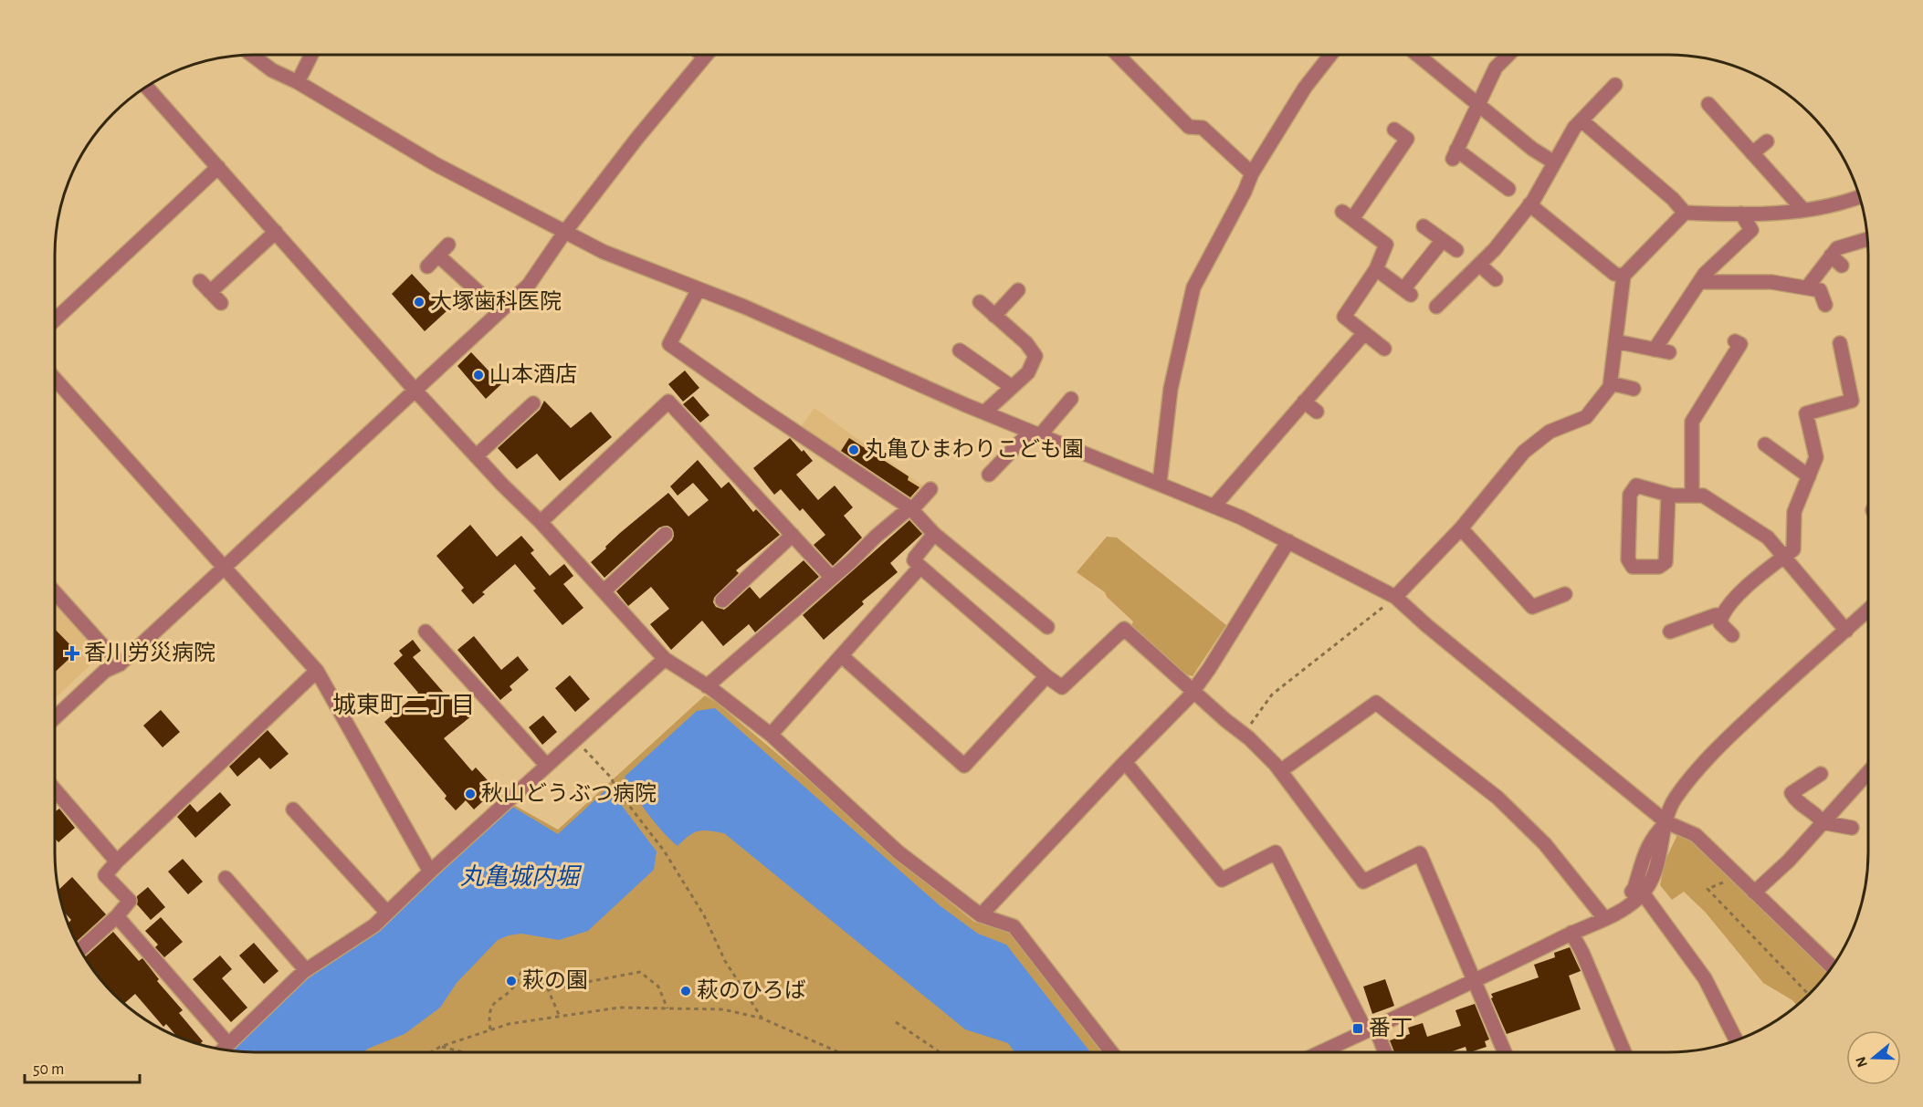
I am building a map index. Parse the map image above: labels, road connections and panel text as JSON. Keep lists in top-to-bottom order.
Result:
{
  "districts": ["城東町二丁目"],
  "water": ["丸亀城内堀"],
  "places": {
    "other": [
      "大塚歯科医院",
      "山本酒店",
      "丸亀ひまわりこども園",
      "秋山どうぶつ病院",
      "萩の園",
      "萩のひろば"
    ],
    "health": ["香川労災病院"],
    "transit": ["番丁"]
  },
  "scale_bar": "50 m",
  "north": "left"
}
